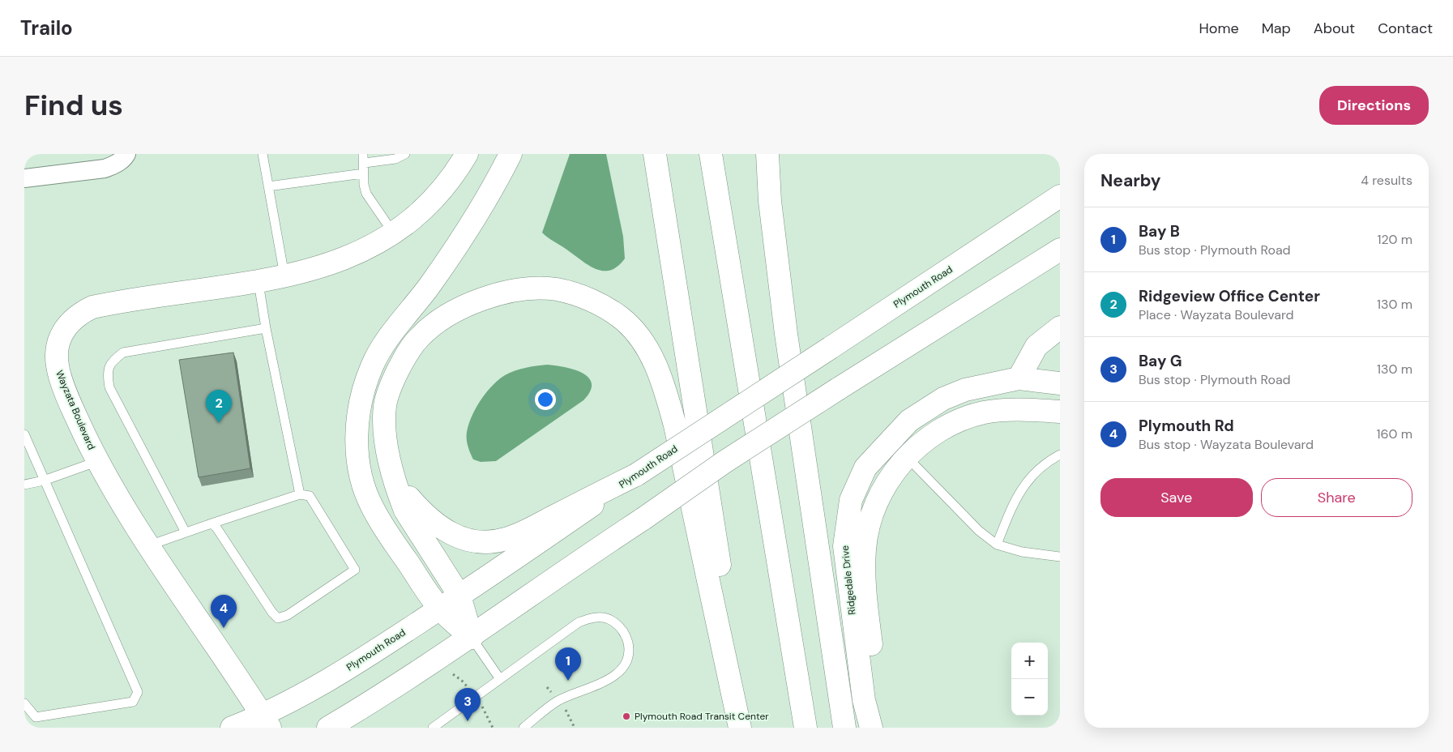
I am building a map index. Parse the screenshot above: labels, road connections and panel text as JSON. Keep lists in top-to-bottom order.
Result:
{
  "streets": {
    "main road": ["Plymouth Road", "Wayzata Boulevard", "Ridgedale Drive"]
  },
  "crossings": [
    ["Plymouth Road", "Wayzata Boulevard"]
  ],
  "places": ["Plymouth Road Transit Center"],
  "page": {
    "header": "Trailo",
    "nav": [
      "Home",
      "Map",
      "About",
      "Contact"
    ],
    "buttons": [
      "Directions",
      ["Save", "Share"]
    ],
    "title": "Find us",
    "heading": ["Nearby", "4 results"],
    "list": [
      {
        "mark": "1",
        "name": "Bay B",
        "note": "Bus stop · Plymouth Road",
        "value": "120 m"
      },
      {
        "mark": "2",
        "name": "Ridgeview Office Center",
        "note": "Place · Wayzata Boulevard",
        "value": "130 m"
      },
      {
        "mark": "3",
        "name": "Bay G",
        "note": "Bus stop · Plymouth Road",
        "value": "130 m"
      },
      {
        "mark": "4",
        "name": "Plymouth Rd",
        "note": "Bus stop · Wayzata Boulevard",
        "value": "160 m"
      }
    ],
    "pins": [
      "2",
      "4",
      "1",
      "3"
    ],
    "map_buttons": ["+", "−"]
  }
}
